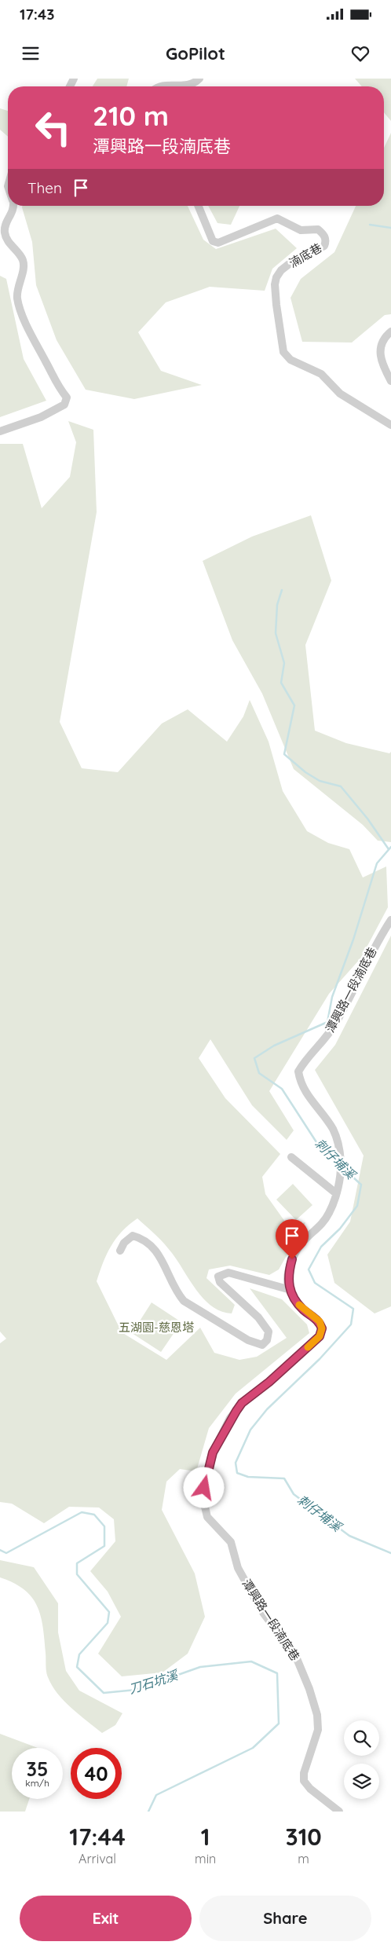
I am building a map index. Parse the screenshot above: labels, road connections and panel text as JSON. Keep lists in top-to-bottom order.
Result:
{
  "streets": {
    "street": ["湳底巷", "潭興路一段湳底巷"]
  },
  "water": ["刺仔埔溪", "刀石坑溪"],
  "parks": ["五湖園-慈恩塔"],
  "page": {
    "status": "17:43",
    "header": "GoPilot",
    "turn": ["210 m", "潭興路一段湳底巷"],
    "then": "Then",
    "speed": "35 km/h",
    "limit": "40",
    "eta": [
      "17:44",
      "Arrival",
      "1",
      "min",
      "310",
      "m"
    ],
    "buttons": ["Exit", "Share"]
  }
}
